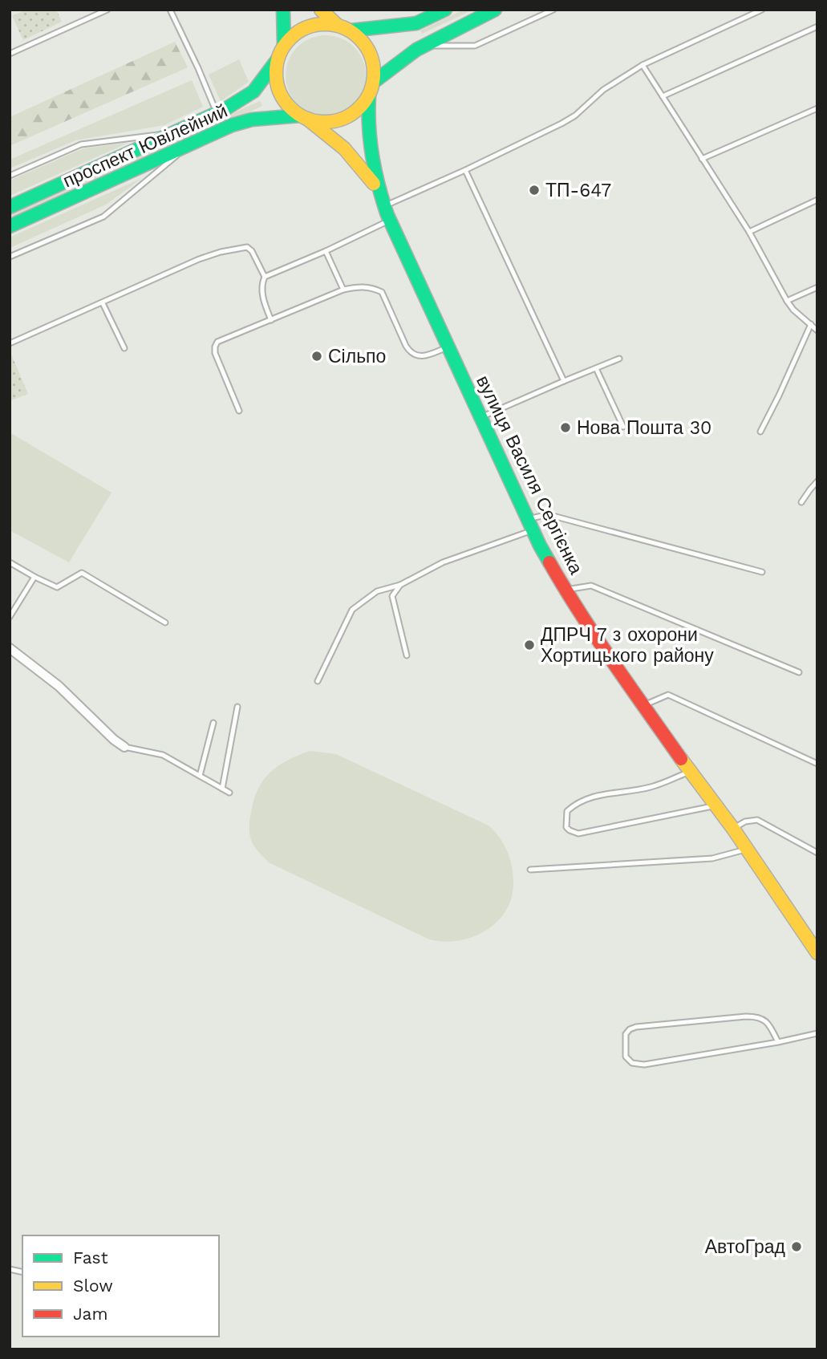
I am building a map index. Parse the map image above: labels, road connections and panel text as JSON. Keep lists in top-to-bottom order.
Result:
{
  "streets": {
    "main road": ["проспект Ювілейний", "вулиця Василя Сергієнка"]
  },
  "crossings": [
    ["проспект Ювілейний", "вулиця Василя Сергієнка"]
  ],
  "places": [
    "ТП-647",
    "Сільпо",
    "Нова Пошта 30",
    "ДПРЧ 7 з охорони Хортицького району",
    "АвтоГрад"
  ],
  "legend": ["Fast", "Slow", "Jam"]
}
